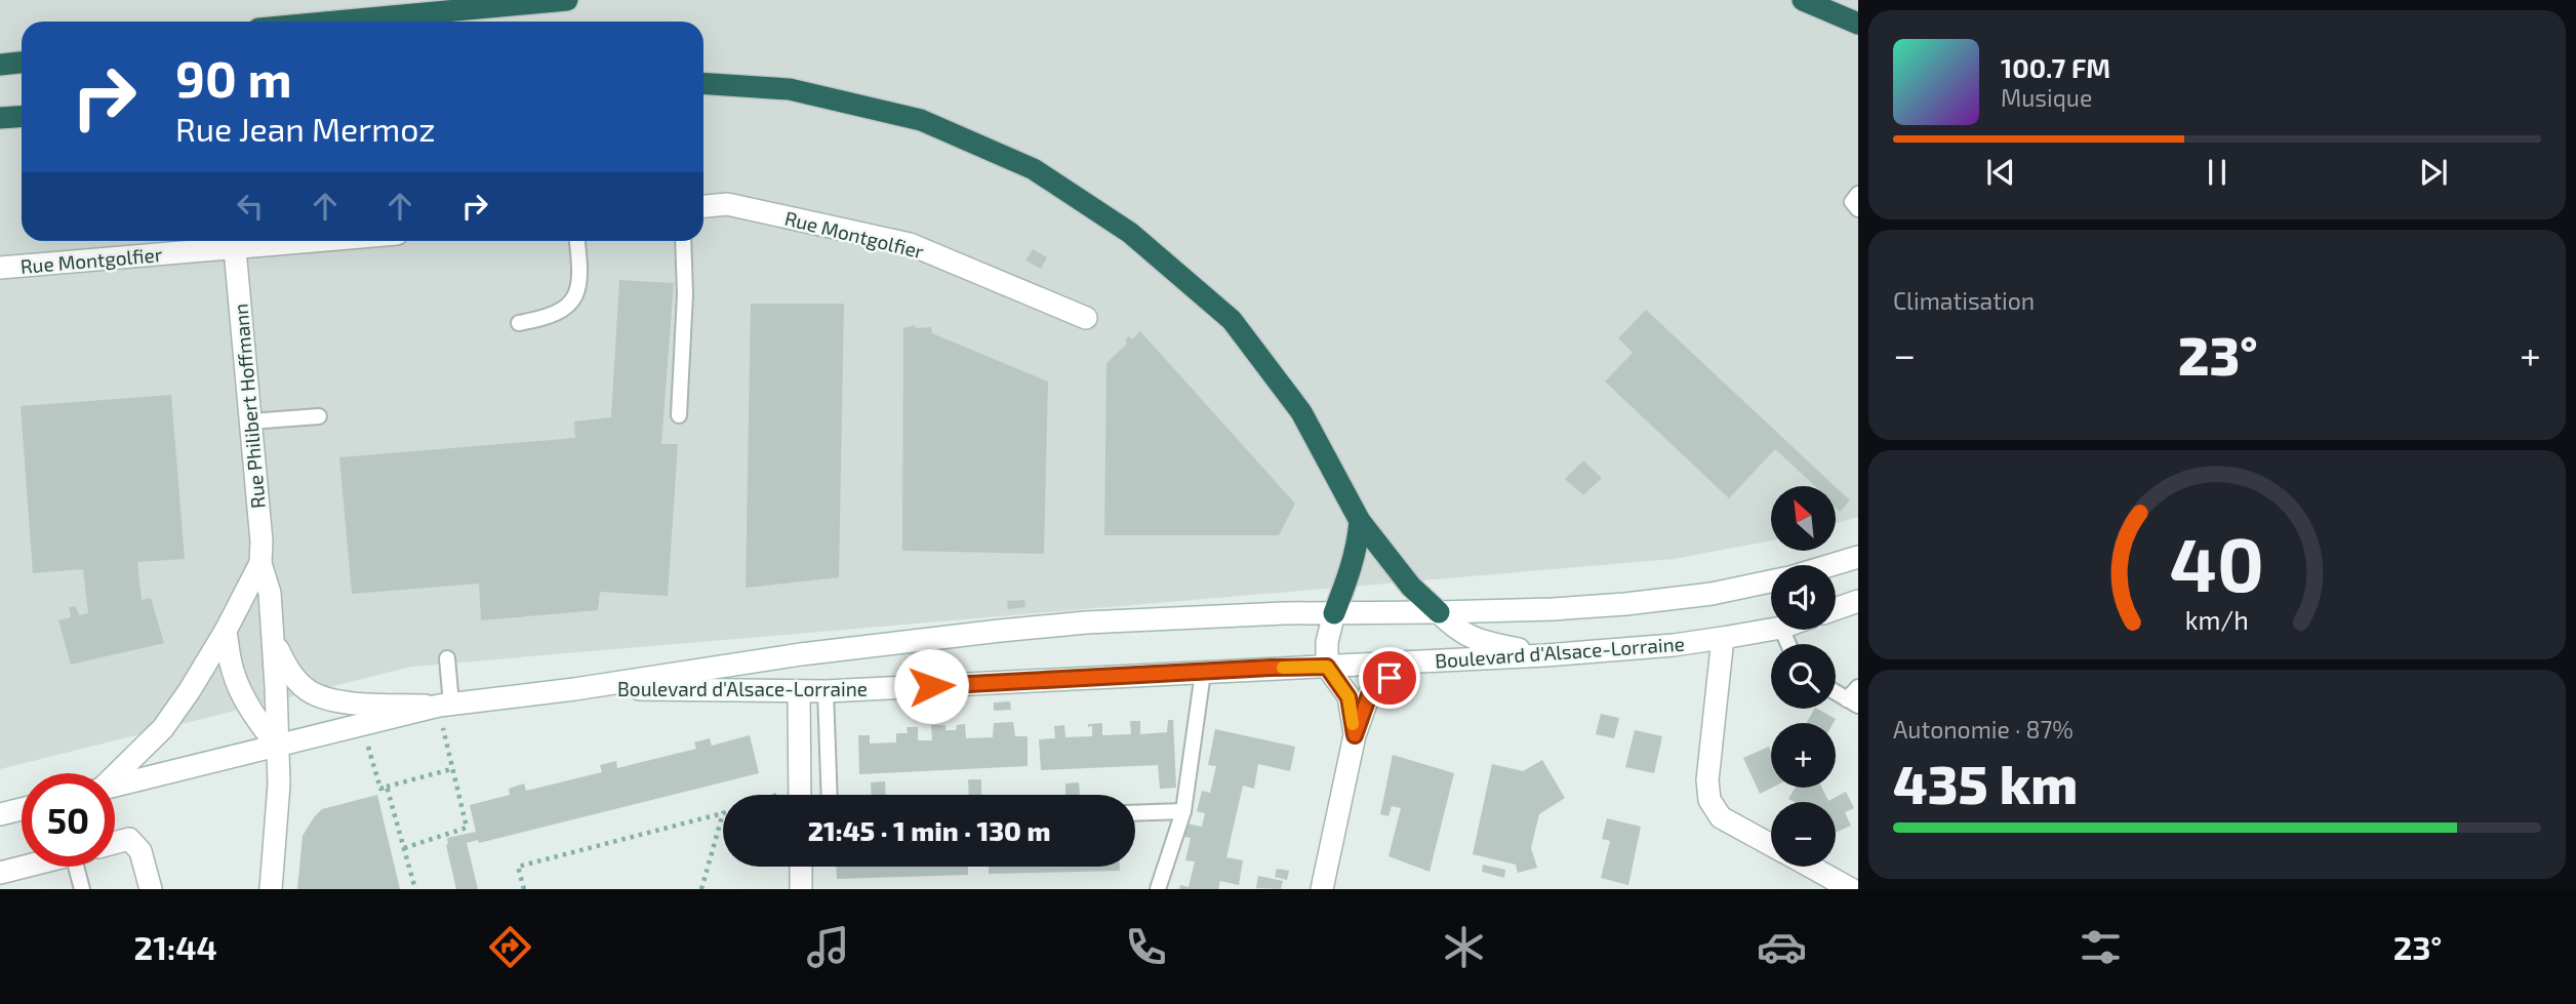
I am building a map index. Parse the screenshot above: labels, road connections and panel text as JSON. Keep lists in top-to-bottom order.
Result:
{
  "streets": {
    "main road": ["Rue Montgolfier", "Rue Philibert Hoffmann", "Boulevard d'Alsace-Lorraine"]
  },
  "crossings": [
    ["Rue Montgolfier", "Rue Philibert Hoffmann"],
    ["Rue Philibert Hoffmann", "Boulevard d'Alsace-Lorraine"]
  ],
  "north": "top left",
  "page": {
    "turn": ["90 m", "Rue Jean Mermoz"],
    "song": ["100.7 FM", "Musique"],
    "tile": [
      "Climatisation",
      ["Autonomie · 87%", "435 km"]
    ],
    "heat": ["−", "23°", "+"],
    "map_buttons": ["+", "−"],
    "limit": "50",
    "trip": "21:45 · 1 min · 130 m",
    "tabs": ["21:44", "23°"],
    "gauge": ["40", "km/h"]
  }
}
